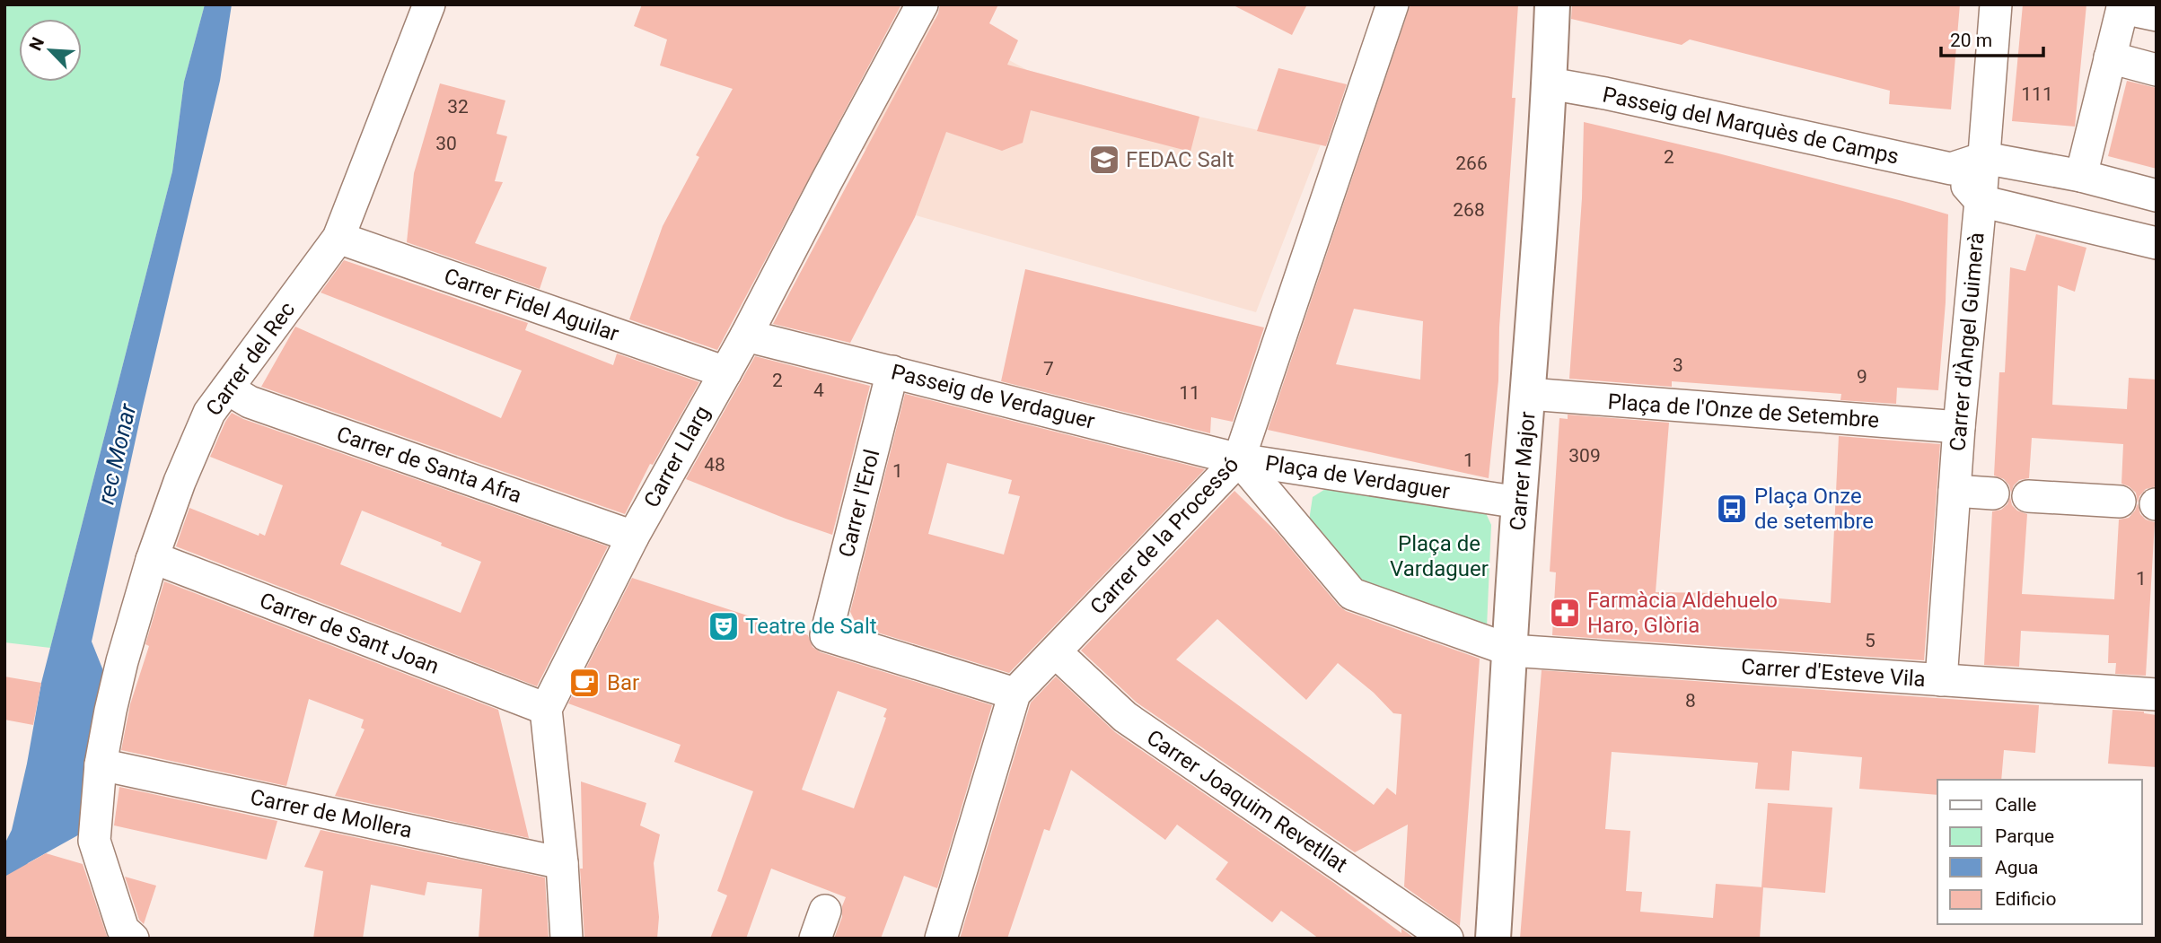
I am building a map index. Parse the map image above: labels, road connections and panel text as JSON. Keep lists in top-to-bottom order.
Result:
{
  "streets": {
    "street": [
      "Passeig del Marquès de Camps",
      "Carrer Fidel Aguilar",
      "Carrer d'Àngel Guimerà",
      "Carrer del Rec",
      "Passeig de Verdaguer",
      "Plaça de l'Onze de Setembre",
      "Carrer Llarg",
      "Carrer de Santa Afra",
      "Carrer Major",
      "Plaça de Verdaguer",
      "Carrer l'Erol",
      "Carrer de la Processó",
      "Carrer de Sant Joan",
      "Carrer d'Esteve Vila",
      "Carrer Joaquim Revetllat",
      "Carrer de Mollera"
    ]
  },
  "crossings": [
    ["Passeig del Marquès de Camps", "Carrer Major"],
    ["Carrer Fidel Aguilar", "Carrer del Rec"],
    ["Carrer Fidel Aguilar", "Carrer Llarg"],
    ["Carrer d'Àngel Guimerà", "Plaça de l'Onze de Setembre"],
    ["Carrer d'Àngel Guimerà", "Carrer d'Esteve Vila"],
    ["Carrer del Rec", "Carrer de Santa Afra"],
    ["Carrer del Rec", "Carrer de Sant Joan"],
    ["Carrer del Rec", "Carrer de Mollera"],
    ["Passeig de Verdaguer", "Carrer Llarg"],
    ["Passeig de Verdaguer", "Plaça de Verdaguer"],
    ["Passeig de Verdaguer", "Carrer l'Erol"],
    ["Passeig de Verdaguer", "Carrer de la Processó"],
    ["Plaça de l'Onze de Setembre", "Carrer Major"],
    ["Carrer Llarg", "Carrer de Santa Afra"],
    ["Carrer Llarg", "Carrer de Sant Joan"],
    ["Carrer Major", "Plaça de Verdaguer"],
    ["Carrer Major", "Carrer d'Esteve Vila"],
    ["Plaça de Verdaguer", "Carrer de la Processó"],
    ["Plaça de Verdaguer", "Carrer d'Esteve Vila"],
    ["Carrer l'Erol", "Carrer de la Processó"],
    ["Carrer de la Processó", "Carrer Joaquim Revetllat"]
  ],
  "water": ["rec Monar"],
  "parks": ["Plaça de Vardaguer"],
  "places": {
    "school or university": ["FEDAC Salt"],
    "bus stop": ["Plaça Onze de setembre"],
    "pharmacy": ["Farmàcia Aldehuelo Haro, Glòria"],
    "theatre": ["Teatre de Salt"],
    "cafe": ["Bar"]
  },
  "house_numbers": [
    "111",
    "32",
    "30",
    "2",
    "266",
    "268",
    "3",
    "7",
    "9",
    "2",
    "4",
    "11",
    "309",
    "1",
    "48",
    "1",
    "1",
    "5",
    "8"
  ],
  "legend": [
    "Calle",
    "Parque",
    "Agua",
    "Edificio"
  ],
  "scale_bar": "20 m",
  "north": "top left"
}
